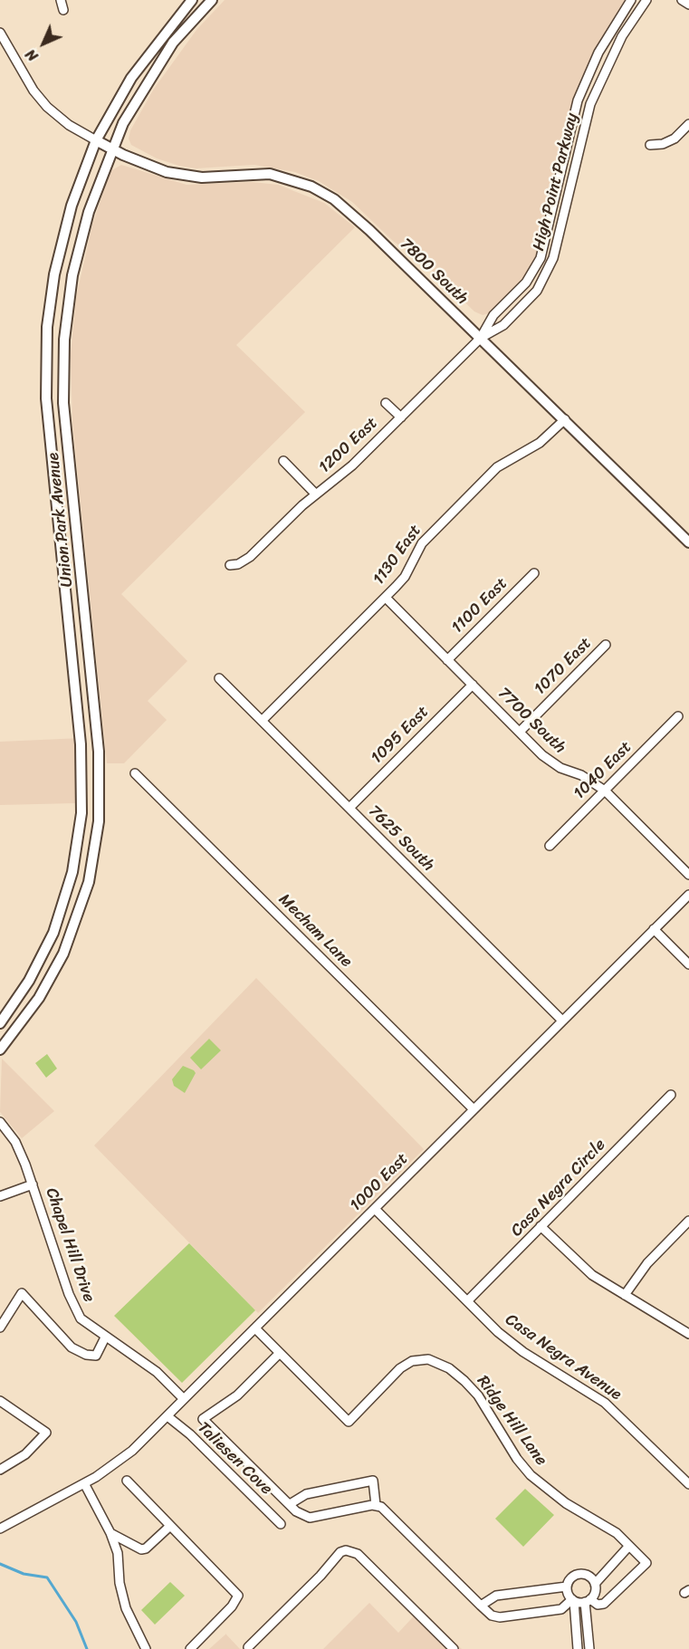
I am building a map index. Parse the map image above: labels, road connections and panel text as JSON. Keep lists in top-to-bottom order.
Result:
{
  "streets": {
    "main road": ["7800 South", "Union Park Avenue"],
    "street": [
      "High Point Parkway",
      "1200 East",
      "1130 East",
      "1100 East",
      "1070 East",
      "7700 South",
      "1095 East",
      "1040 East",
      "7625 South",
      "Mecham Lane",
      "1000 East",
      "Casa Negra Circle",
      "Chapel Hill Drive",
      "Casa Negra Avenue",
      "Ridge Hill Lane",
      "Taliesen Cove"
    ]
  },
  "crossings": [
    ["High Point Parkway", "7800 South"],
    ["High Point Parkway", "1200 East"],
    ["7800 South", "1200 East"],
    ["7800 South", "Union Park Avenue"],
    ["7800 South", "1130 East"],
    ["1130 East", "7700 South"],
    ["1130 East", "7625 South"],
    ["1100 East", "7700 South"],
    ["1070 East", "7700 South"],
    ["7700 South", "1095 East"],
    ["7700 South", "1040 East"],
    ["1095 East", "7625 South"],
    ["7625 South", "1000 East"],
    ["Mecham Lane", "1000 East"],
    ["1000 East", "Chapel Hill Drive"],
    ["1000 East", "Casa Negra Avenue"],
    ["1000 East", "Ridge Hill Lane"],
    ["1000 East", "Taliesen Cove"],
    ["Casa Negra Circle", "Casa Negra Avenue"]
  ],
  "north": "bottom left"
}
